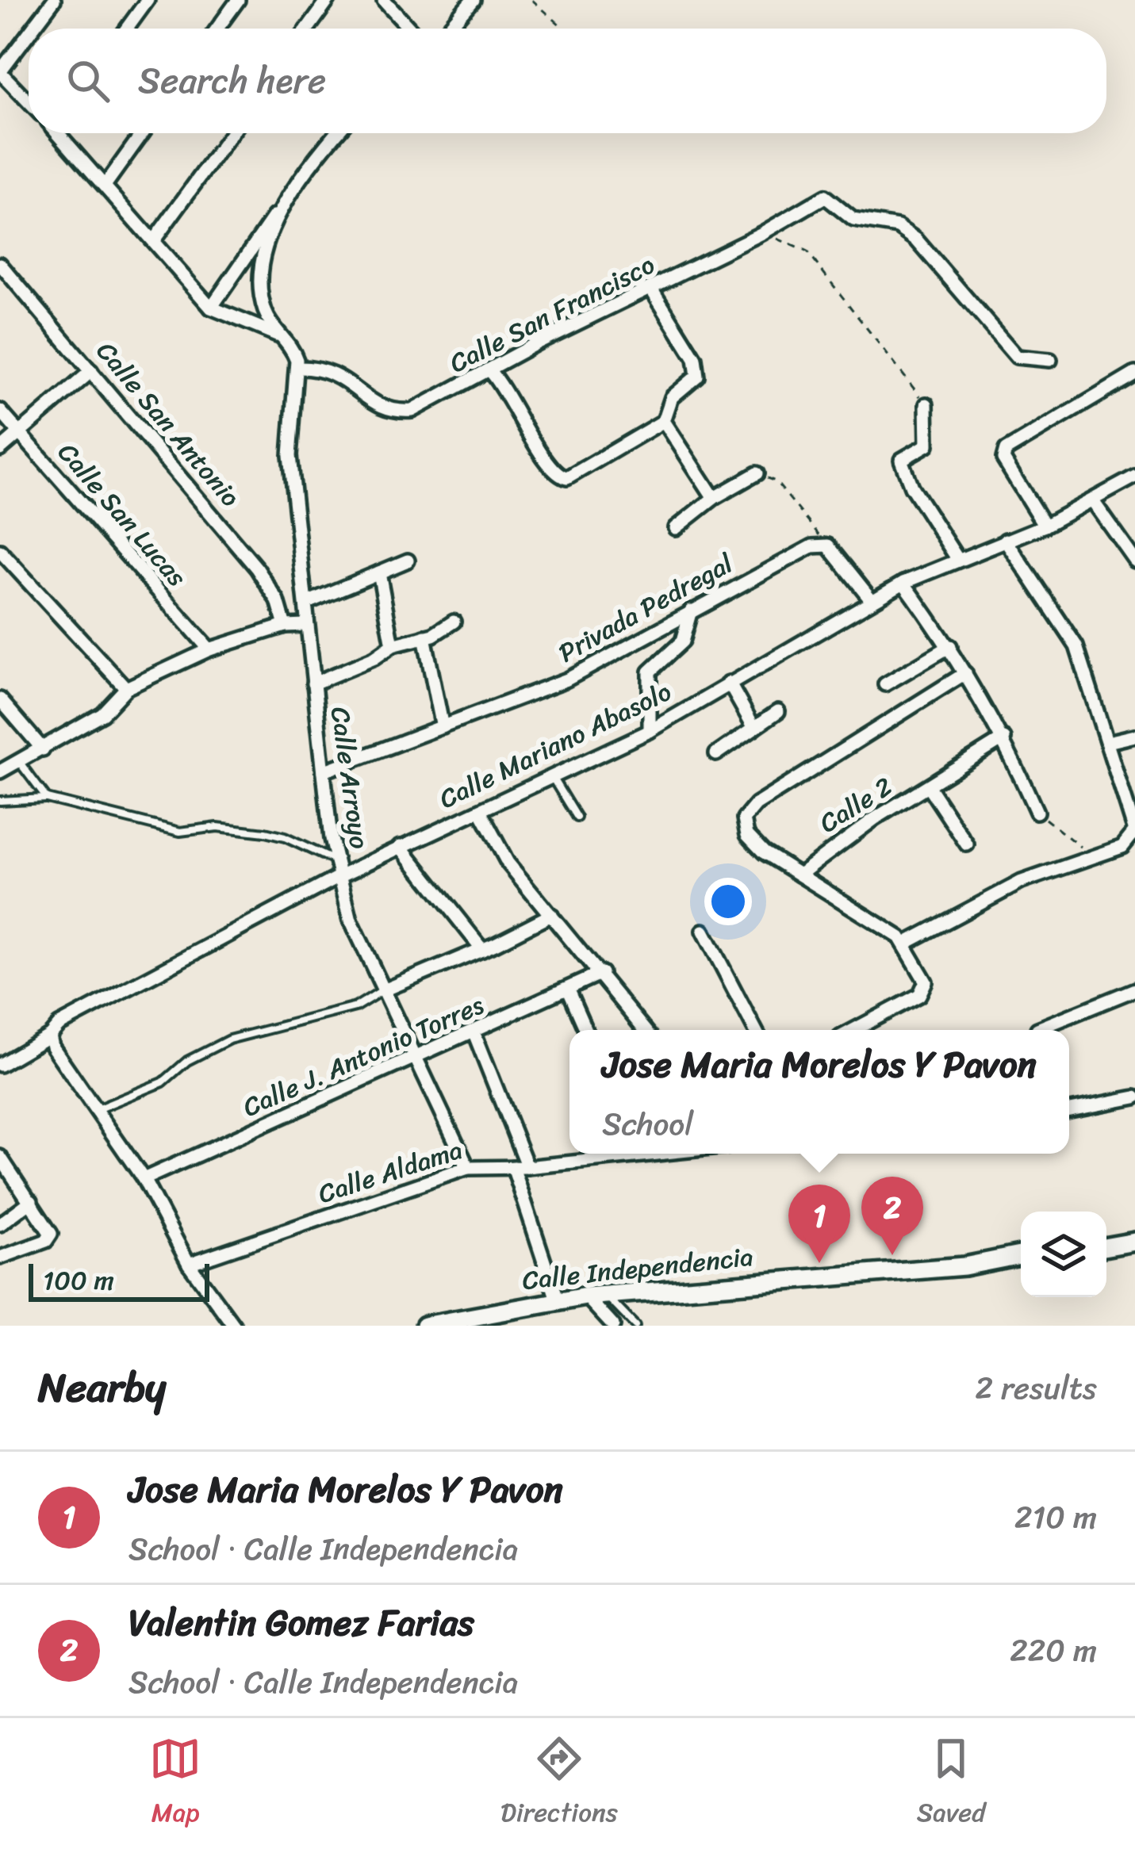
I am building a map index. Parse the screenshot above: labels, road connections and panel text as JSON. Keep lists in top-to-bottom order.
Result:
{
  "streets": {
    "street": [
      "Calle San Francisco",
      "Calle San Antonio",
      "Calle San Lucas",
      "Privada Pedregal",
      "Calle Mariano Abasolo",
      "Calle Arroyo",
      "Calle 2",
      "Calle J. Antonio Torres",
      "Calle Aldama",
      "Calle Independencia"
    ]
  },
  "crossings": [
    ["Calle San Francisco", "Calle Arroyo"],
    ["Privada Pedregal", "Calle Arroyo"],
    ["Calle Mariano Abasolo", "Calle Arroyo"],
    ["Calle Arroyo", "Calle J. Antonio Torres"],
    ["Calle Arroyo", "Calle Aldama"]
  ],
  "scale_bar": "100 m",
  "page": {
    "search": "Search here",
    "popup": ["Jose Maria Morelos Y Pavon", "School"],
    "pins": ["2", "1"],
    "scale": "100 m",
    "heading": ["Nearby", "2 results"],
    "list": [
      {
        "mark": "1",
        "name": "Jose Maria Morelos Y Pavon",
        "note": "School · Calle Independencia",
        "value": "210 m"
      },
      {
        "mark": "2",
        "name": "Valentin Gomez Farias",
        "note": "School · Calle Independencia",
        "value": "220 m"
      }
    ],
    "nav": ["Map", "Directions", "Saved"]
  }
}
